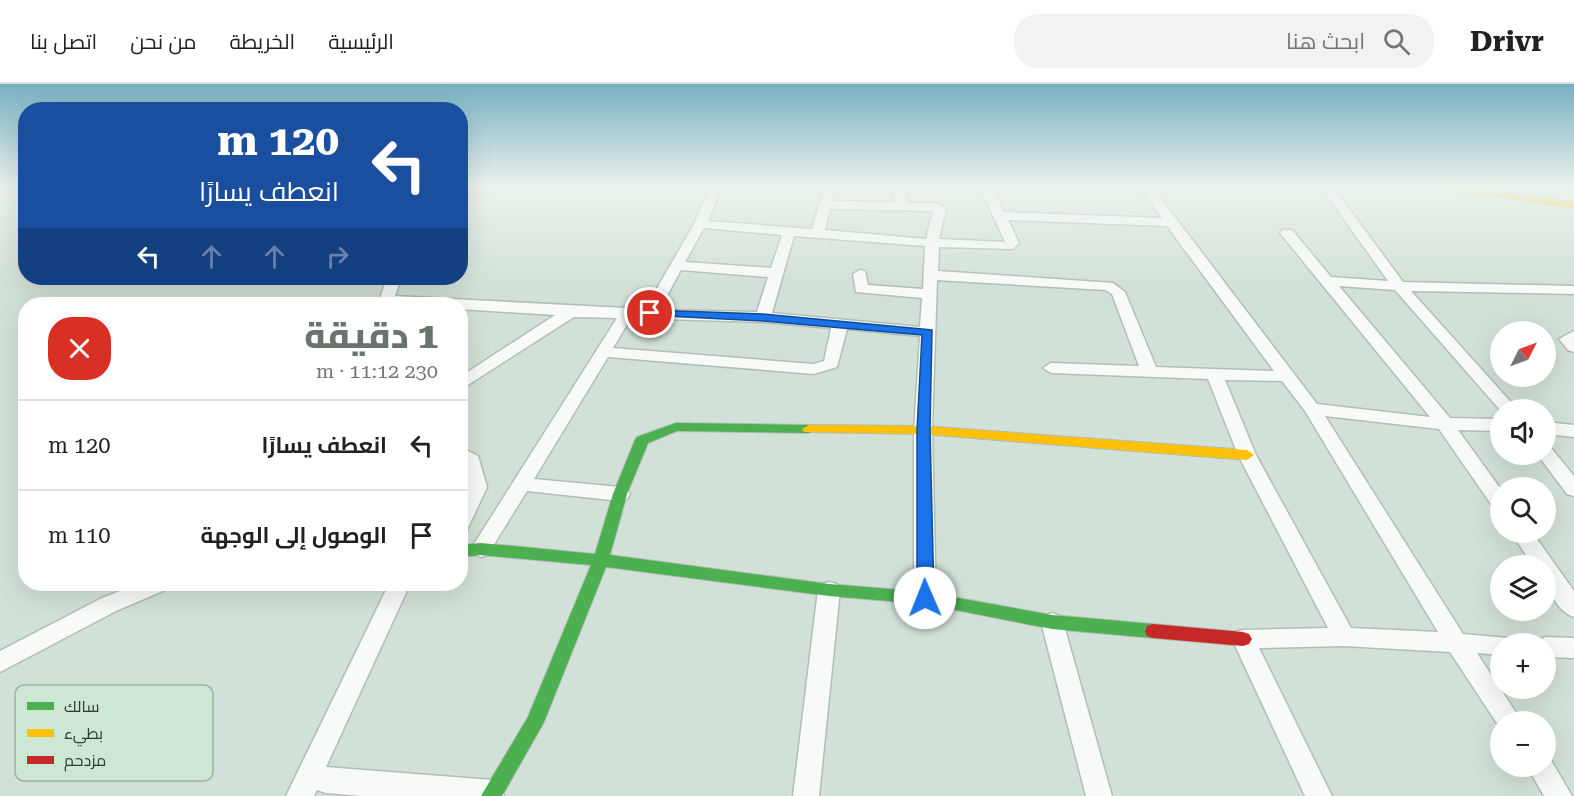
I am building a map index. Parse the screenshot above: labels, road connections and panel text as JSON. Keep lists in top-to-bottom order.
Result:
{
  "legend": ["سالك", "بطيء", "مزدحم"],
  "north": "top right",
  "page": {
    "header": "Drivr",
    "search": "ابحث هنا",
    "nav": [
      "الرئيسية",
      "الخريطة",
      "من نحن",
      "اتصل بنا"
    ],
    "turn": ["120 m", "انعطف يسارًا"],
    "heading": ["1 دقيقة", "230 m · 11:12"],
    "map_buttons": ["+", "−"],
    "list": [
      {
        "name": "انعطف يسارًا",
        "value": "120 m"
      },
      {
        "name": "الوصول إلى الوجهة",
        "value": "110 m"
      }
    ]
  }
}
